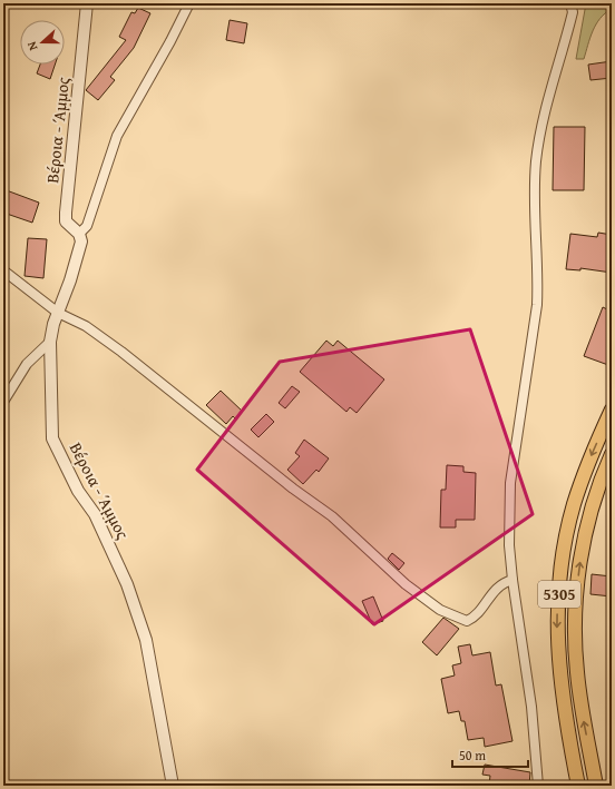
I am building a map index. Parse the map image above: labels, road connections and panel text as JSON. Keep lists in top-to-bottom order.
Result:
{
  "streets": {
    "main road": ["5305"],
    "street": ["Βέροια - Άμμος"]
  },
  "scale_bar": "50 m",
  "north": "left"
}
